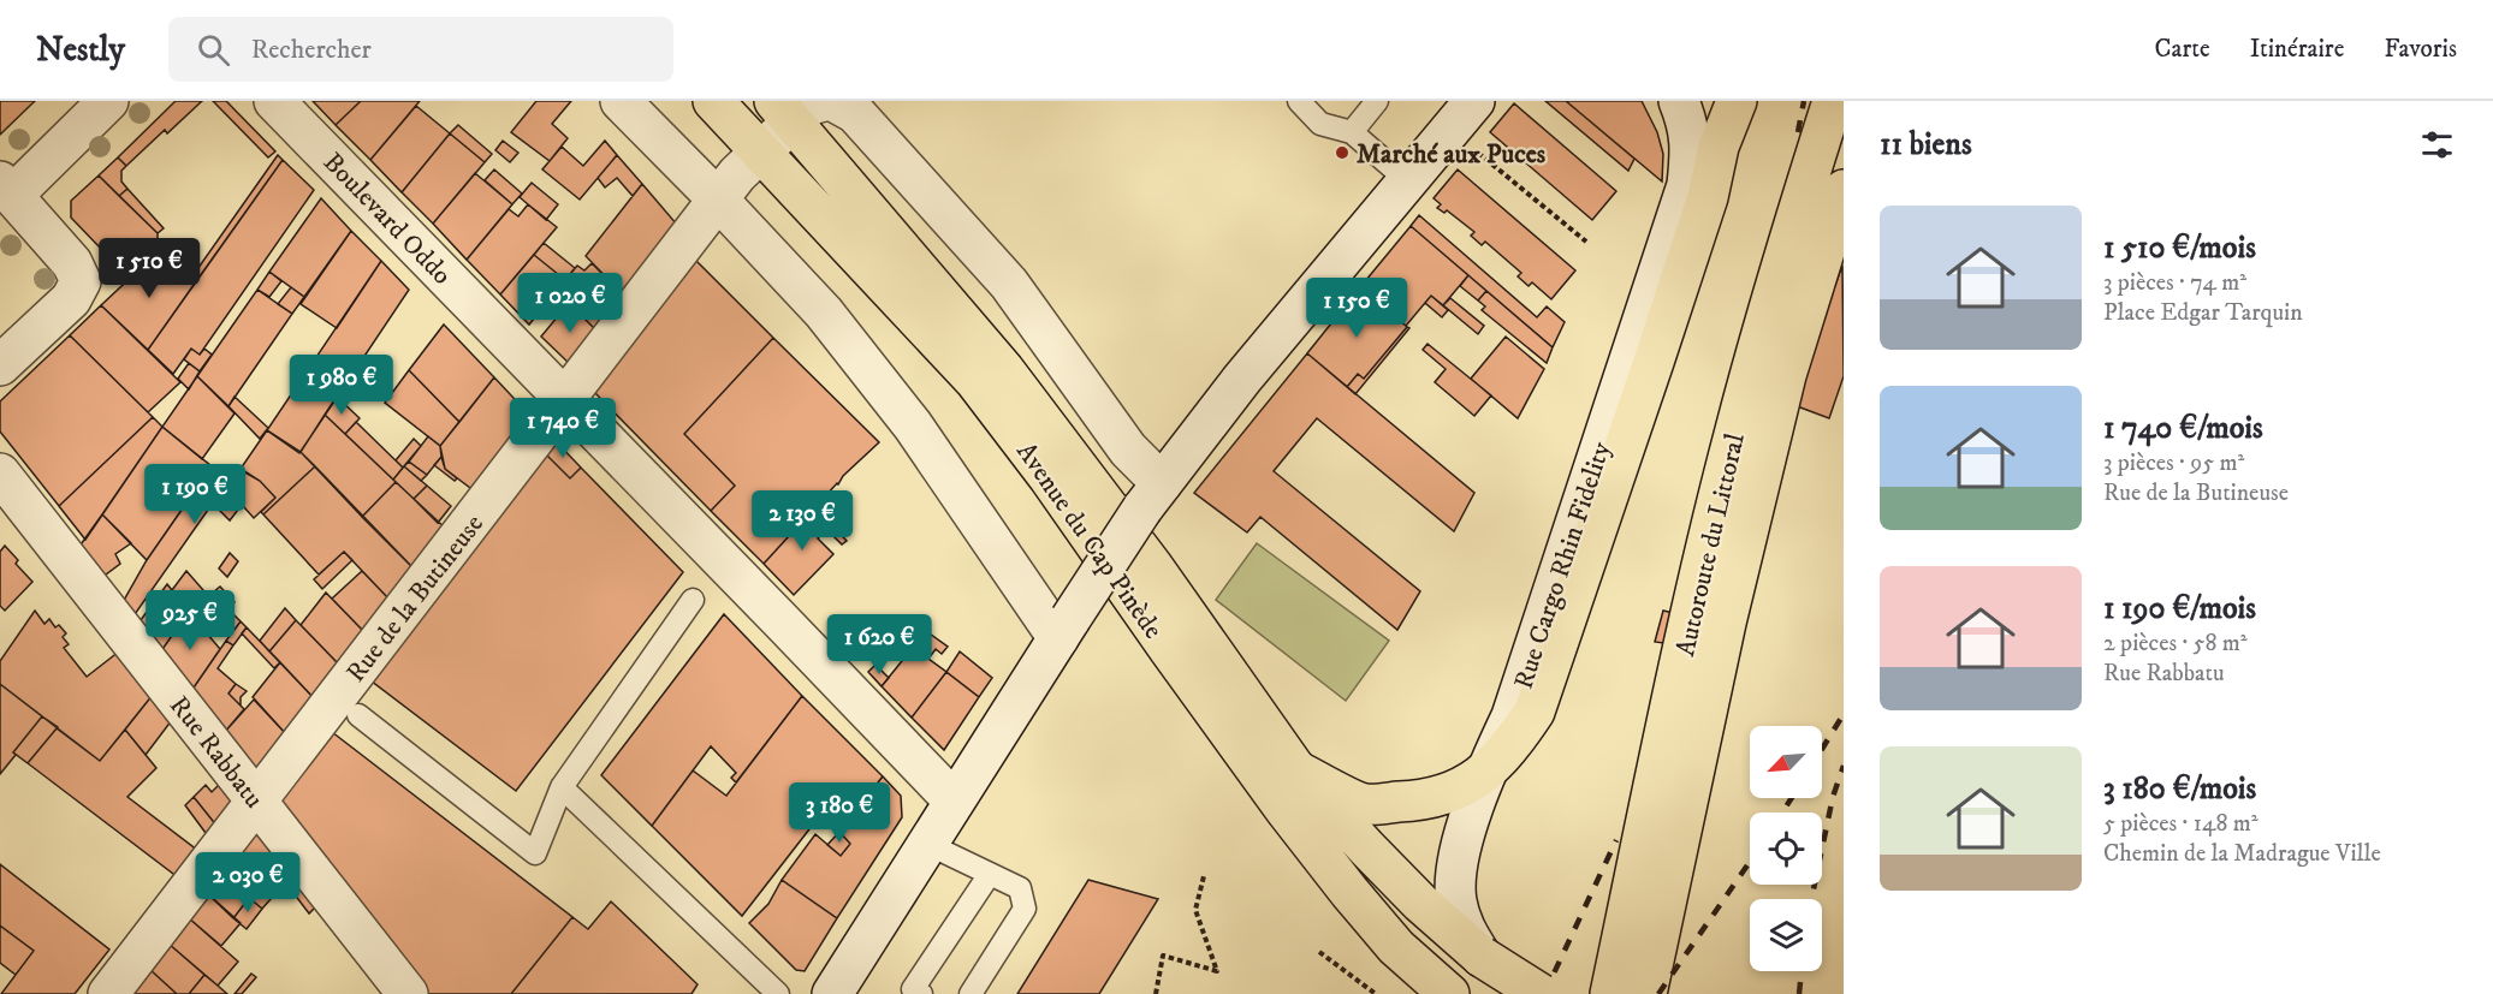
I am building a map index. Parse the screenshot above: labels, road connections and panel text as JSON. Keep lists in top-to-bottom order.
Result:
{
  "streets": {
    "main road": ["Avenue du Cap Pinède", "Autoroute du Littoral", "Rue Cargo Rhin Fidelity"],
    "street": ["Boulevard Oddo", "Rue de la Butineuse", "Rue Rabbatu"]
  },
  "crossings": [
    ["Boulevard Oddo", "Rue de la Butineuse"],
    ["Avenue du Cap Pinède", "Rue Cargo Rhin Fidelity"],
    ["Avenue du Cap Pinède", "Rue de la Butineuse"],
    ["Rue de la Butineuse", "Rue Rabbatu"]
  ],
  "places": ["Marché aux Puces"],
  "north": "bottom left",
  "page": {
    "header": "Nestly",
    "search": "Rechercher",
    "nav": ["Carte", "Itinéraire", "Favoris"],
    "heading": "11 biens",
    "list": [
      {
        "name": "1 510 €/mois",
        "note": "3 pièces · 74 m² · Place Edgar Tarquin"
      },
      {
        "name": "1 740 €/mois",
        "note": "3 pièces · 95 m² · Rue de la Butineuse"
      },
      {
        "name": "1 190 €/mois",
        "note": "2 pièces · 58 m² · Rue Rabbatu"
      },
      {
        "name": "3 180 €/mois",
        "note": "5 pièces · 148 m² · Chemin de la Madrague Ville"
      }
    ],
    "price": [
      "1 510 €",
      "1 020 €",
      "1 150 €",
      "1 980 €",
      "1 740 €",
      "1 190 €",
      "2 130 €",
      "925 €",
      "1 620 €",
      "3 180 €",
      "2 030 €"
    ]
  }
}
